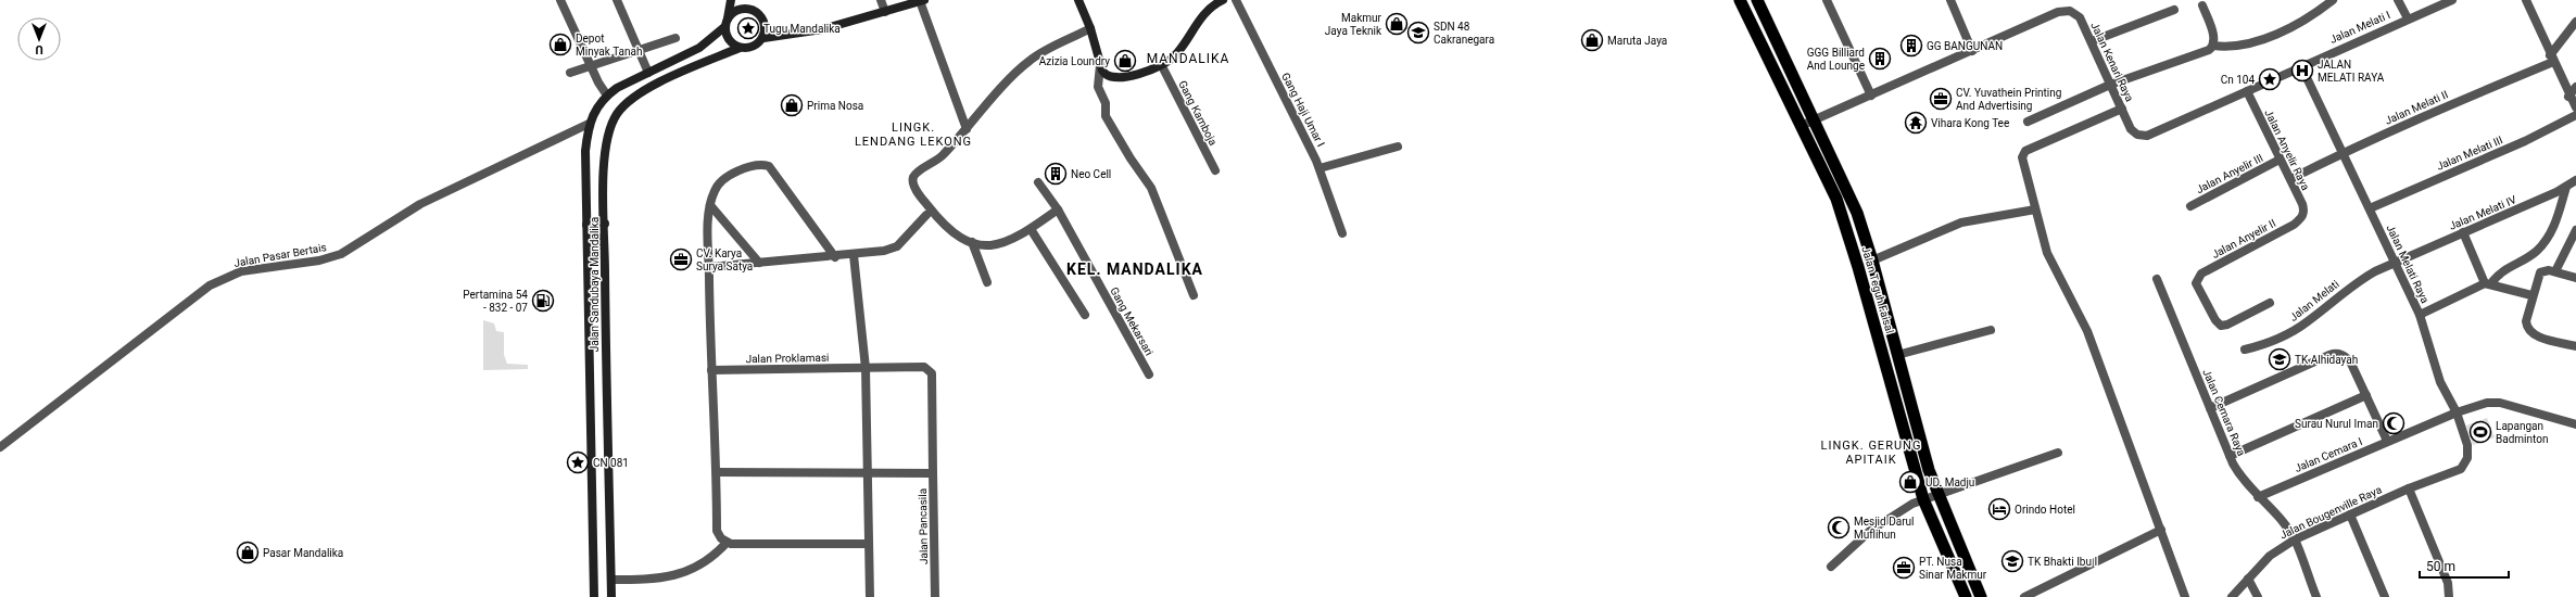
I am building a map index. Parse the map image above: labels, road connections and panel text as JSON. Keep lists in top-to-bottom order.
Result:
{
  "streets": {
    "highway": ["Jalan Teguh Faisal"],
    "main road": ["Jalan Sandubaya Mandalika"],
    "street": [
      "Jalan Melati I",
      "Jalan Kenari Raya",
      "Jalan Melati II",
      "Gang Haji Umar I",
      "Gang Kamboja",
      "Jalan Anyelir Raya",
      "Jalan Melati III",
      "Jalan Anyelir III",
      "Jalan Melati IV",
      "Jalan Anyelir II",
      "Jalan Pasar Bertais",
      "Jalan Melati Raya",
      "Jalan Melati",
      "Gang Mekarsari",
      "Jalan Proklamasi",
      "Jalan Cemara Raya",
      "Jalan Cemara I",
      "Jalan Bougenville Raya",
      "Jalan Pancasila"
    ]
  },
  "crossings": [
    ["Jalan Melati I", "Jalan Kenari Raya"],
    ["Jalan Melati I", "Jalan Melati Raya"],
    ["Jalan Kenari Raya", "Jalan Anyelir Raya"],
    ["Jalan Kenari Raya", "Jalan Melati Raya"],
    ["Jalan Kenari Raya", "Jalan Teguh Faisal"],
    ["Jalan Melati II", "Jalan Anyelir Raya"],
    ["Jalan Melati II", "Jalan Melati Raya"],
    ["Jalan Anyelir Raya", "Jalan Anyelir III"],
    ["Jalan Anyelir Raya", "Jalan Anyelir II"],
    ["Jalan Melati III", "Jalan Melati Raya"],
    ["Jalan Melati IV", "Jalan Melati Raya"],
    ["Jalan Melati IV", "Jalan Melati"],
    ["Jalan Melati Raya", "Jalan Melati"],
    ["Jalan Melati Raya", "Jalan Cemara I"],
    ["Jalan Melati Raya", "Jalan Bougenville Raya"],
    ["Jalan Proklamasi", "Jalan Pancasila"],
    ["Jalan Cemara Raya", "Jalan Cemara I"],
    ["Jalan Cemara Raya", "Jalan Bougenville Raya"]
  ],
  "districts": [
    "MANDALIKA",
    "LINGK. LENDANG LEKONG",
    "KEL. MANDALIKA",
    "LINGK. GERUNG APITAIK"
  ],
  "places": {
    "shop": [
      "Makmur Jaya Teknik",
      "Maruta Jaya",
      "Depot Minyak Tanah",
      "Azizia Loundry",
      "Prima Nosa",
      "UD. Madju",
      "Pasar Mandalika"
    ],
    "place": ["Tugu Mandalika", "Cn 104", "CN 081"],
    "school or university": ["SDN 48 Cakranegara", "TK Alhidayah", "TK Bhakti Ibu I"],
    "building": ["GG BANGUNAN", "GGG Billiard And Lounge", "Neo Cell"],
    "hospital": ["JALAN MELATI RAYA"],
    "office": ["CV. Yuvathein Printing And Advertising", "CV. Karya Surya Satya", "PT. Nusa Sinar Makmur"],
    "temple": ["Vihara Kong Tee"],
    "fuel station": ["Pertamina 54 - 832 - 07"],
    "mosque": ["Surau Nurul Iman", "Mesjid Darul Muflihun"],
    "sports": ["Lapangan Badminton"],
    "hotel": ["Orindo Hotel"]
  },
  "scale_bar": "50 m",
  "north": "bottom"
}
